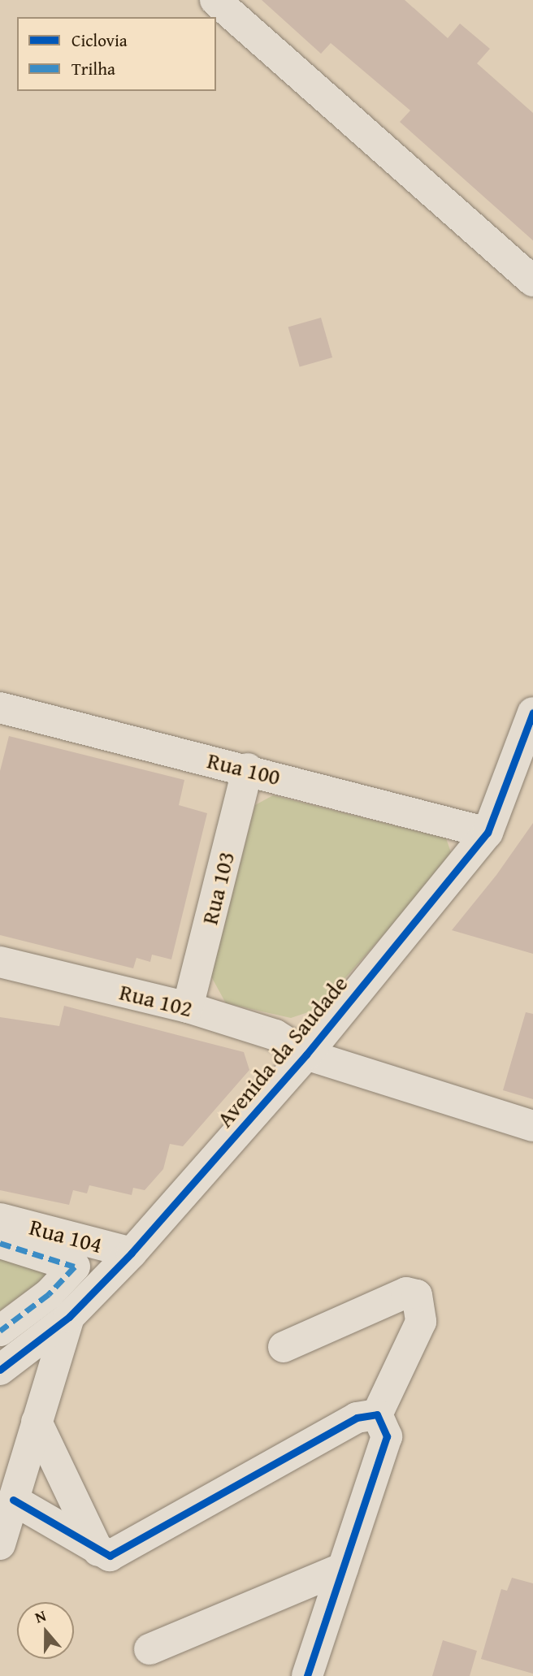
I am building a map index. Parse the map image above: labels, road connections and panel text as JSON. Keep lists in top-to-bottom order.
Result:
{
  "streets": {
    "street": [
      "Rua 100",
      "Rua 103",
      "Rua 102",
      "Avenida da Saudade",
      "Rua 104"
    ]
  },
  "crossings": [
    ["Rua 100", "Rua 103"],
    ["Rua 100", "Avenida da Saudade"],
    ["Rua 103", "Rua 102"],
    ["Rua 102", "Avenida da Saudade"],
    ["Avenida da Saudade", "Rua 104"]
  ],
  "legend": ["Ciclovia", "Trilha"],
  "north": "top"
}
